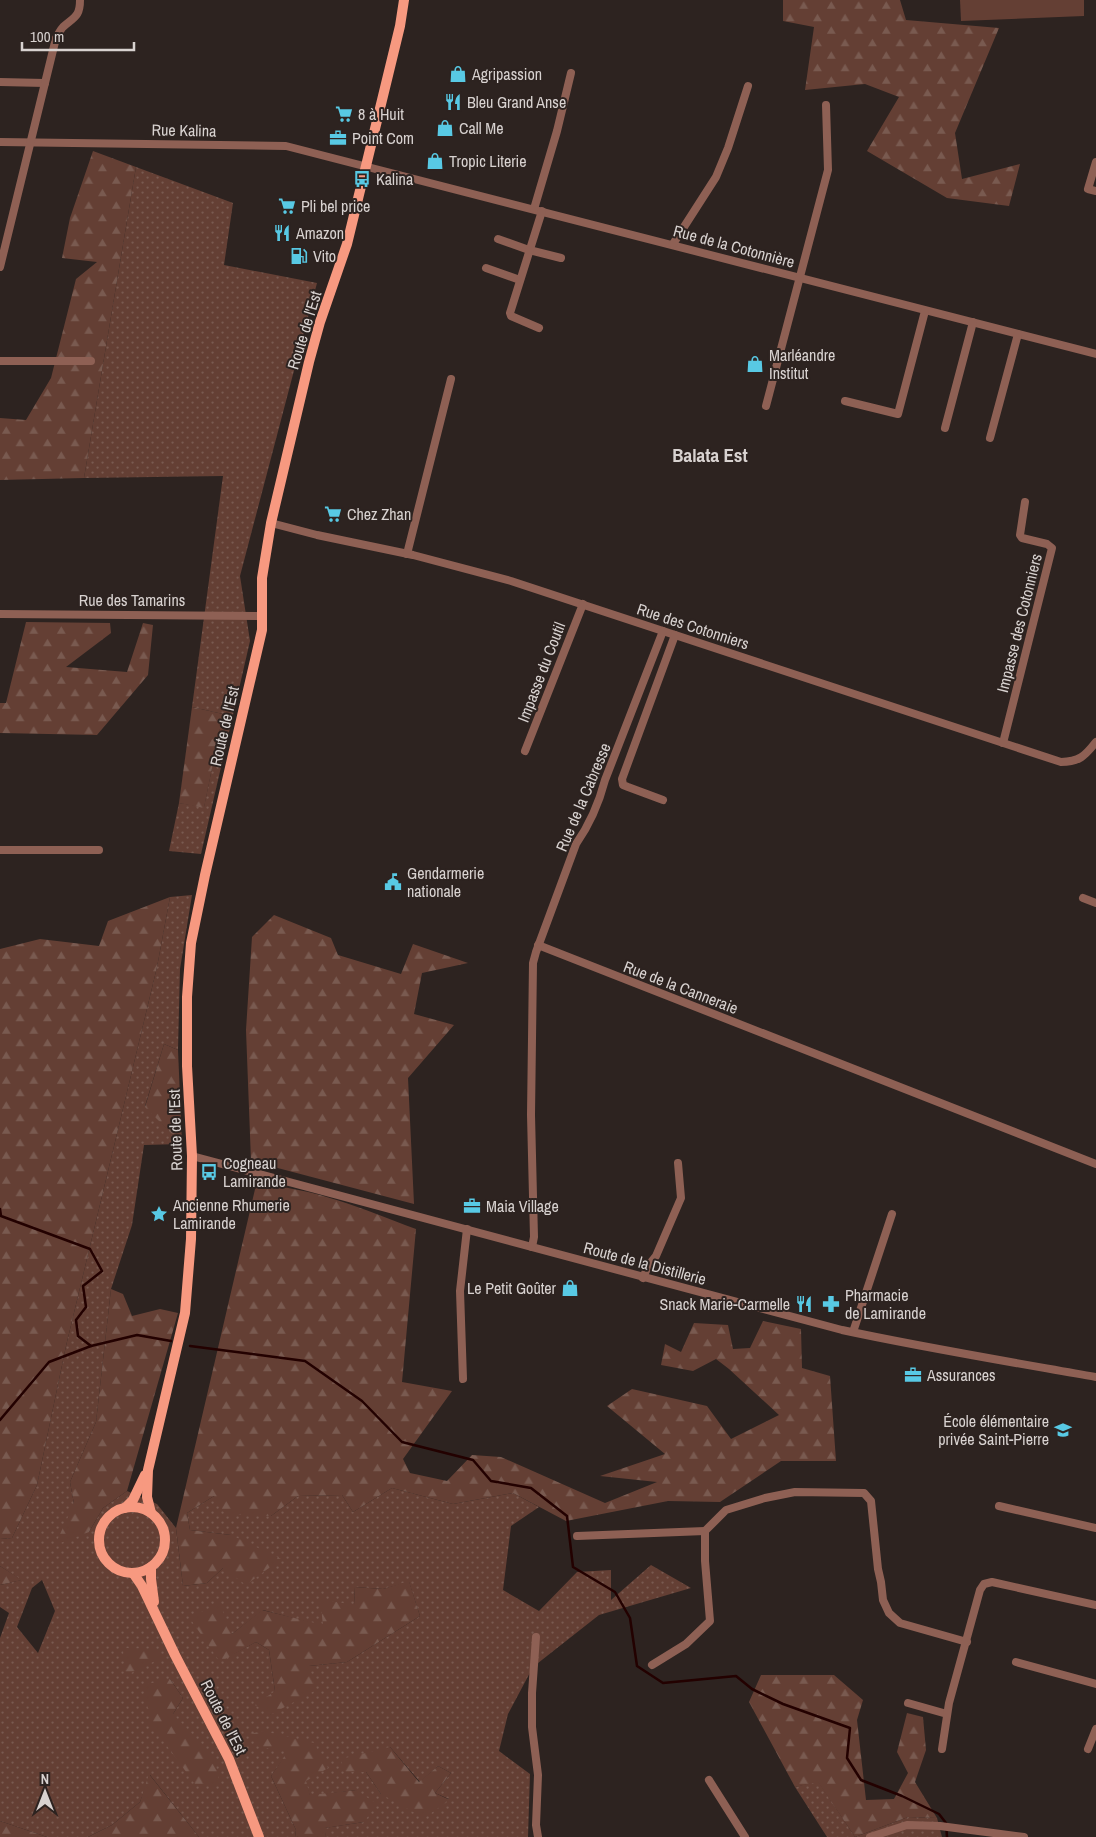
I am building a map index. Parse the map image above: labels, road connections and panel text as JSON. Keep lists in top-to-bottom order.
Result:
{
  "streets": {
    "main road": ["Route de l'Est"],
    "street": [
      "Rue Kalina",
      "Rue de la Cotonnière",
      "Rue des Tamarins",
      "Impasse des Cotonniers",
      "Rue des Cotonniers",
      "Impasse du Coutil",
      "Rue de la Cabresse",
      "Rue de la Canneraie",
      "Route de la Distillerie"
    ]
  },
  "crossings": [
    ["Rue Kalina", "Rue de la Cotonnière"],
    ["Rue Kalina", "Route de l'Est"],
    ["Rue de la Cotonnière", "Route de l'Est"],
    ["Route de l'Est", "Rue des Tamarins"],
    ["Route de l'Est", "Rue des Cotonniers"],
    ["Route de l'Est", "Route de la Distillerie"],
    ["Impasse des Cotonniers", "Rue des Cotonniers"],
    ["Rue des Cotonniers", "Impasse du Coutil"],
    ["Rue des Cotonniers", "Rue de la Cabresse"],
    ["Rue de la Cabresse", "Rue de la Canneraie"]
  ],
  "districts": ["Balata Est"],
  "places": {
    "shop": [
      "Agripassion",
      "Call Me",
      "Tropic Literie",
      "Marléandre Institut",
      "Le Petit Goûter"
    ],
    "restaurant": ["Bleu Grand Anse", "Amazon", "Snack Marie-Carmelle"],
    "supermarket": ["8 à Huit", "Pli bel price", "Chez Zhan"],
    "office": ["Point Com", "Maia Village", "Assurances"],
    "bus stop": ["Kalina", "Cogneau Lamirande"],
    "fuel station": ["Vito"],
    "public building": ["Gendarmerie nationale"],
    "place": ["Ancienne Rhumerie Lamirande"],
    "pharmacy": ["Pharmacie de Lamirande"],
    "school or university": ["École élémentaire privée Saint-Pierre"]
  },
  "scale_bar": "100 m",
  "north": "top"
}
